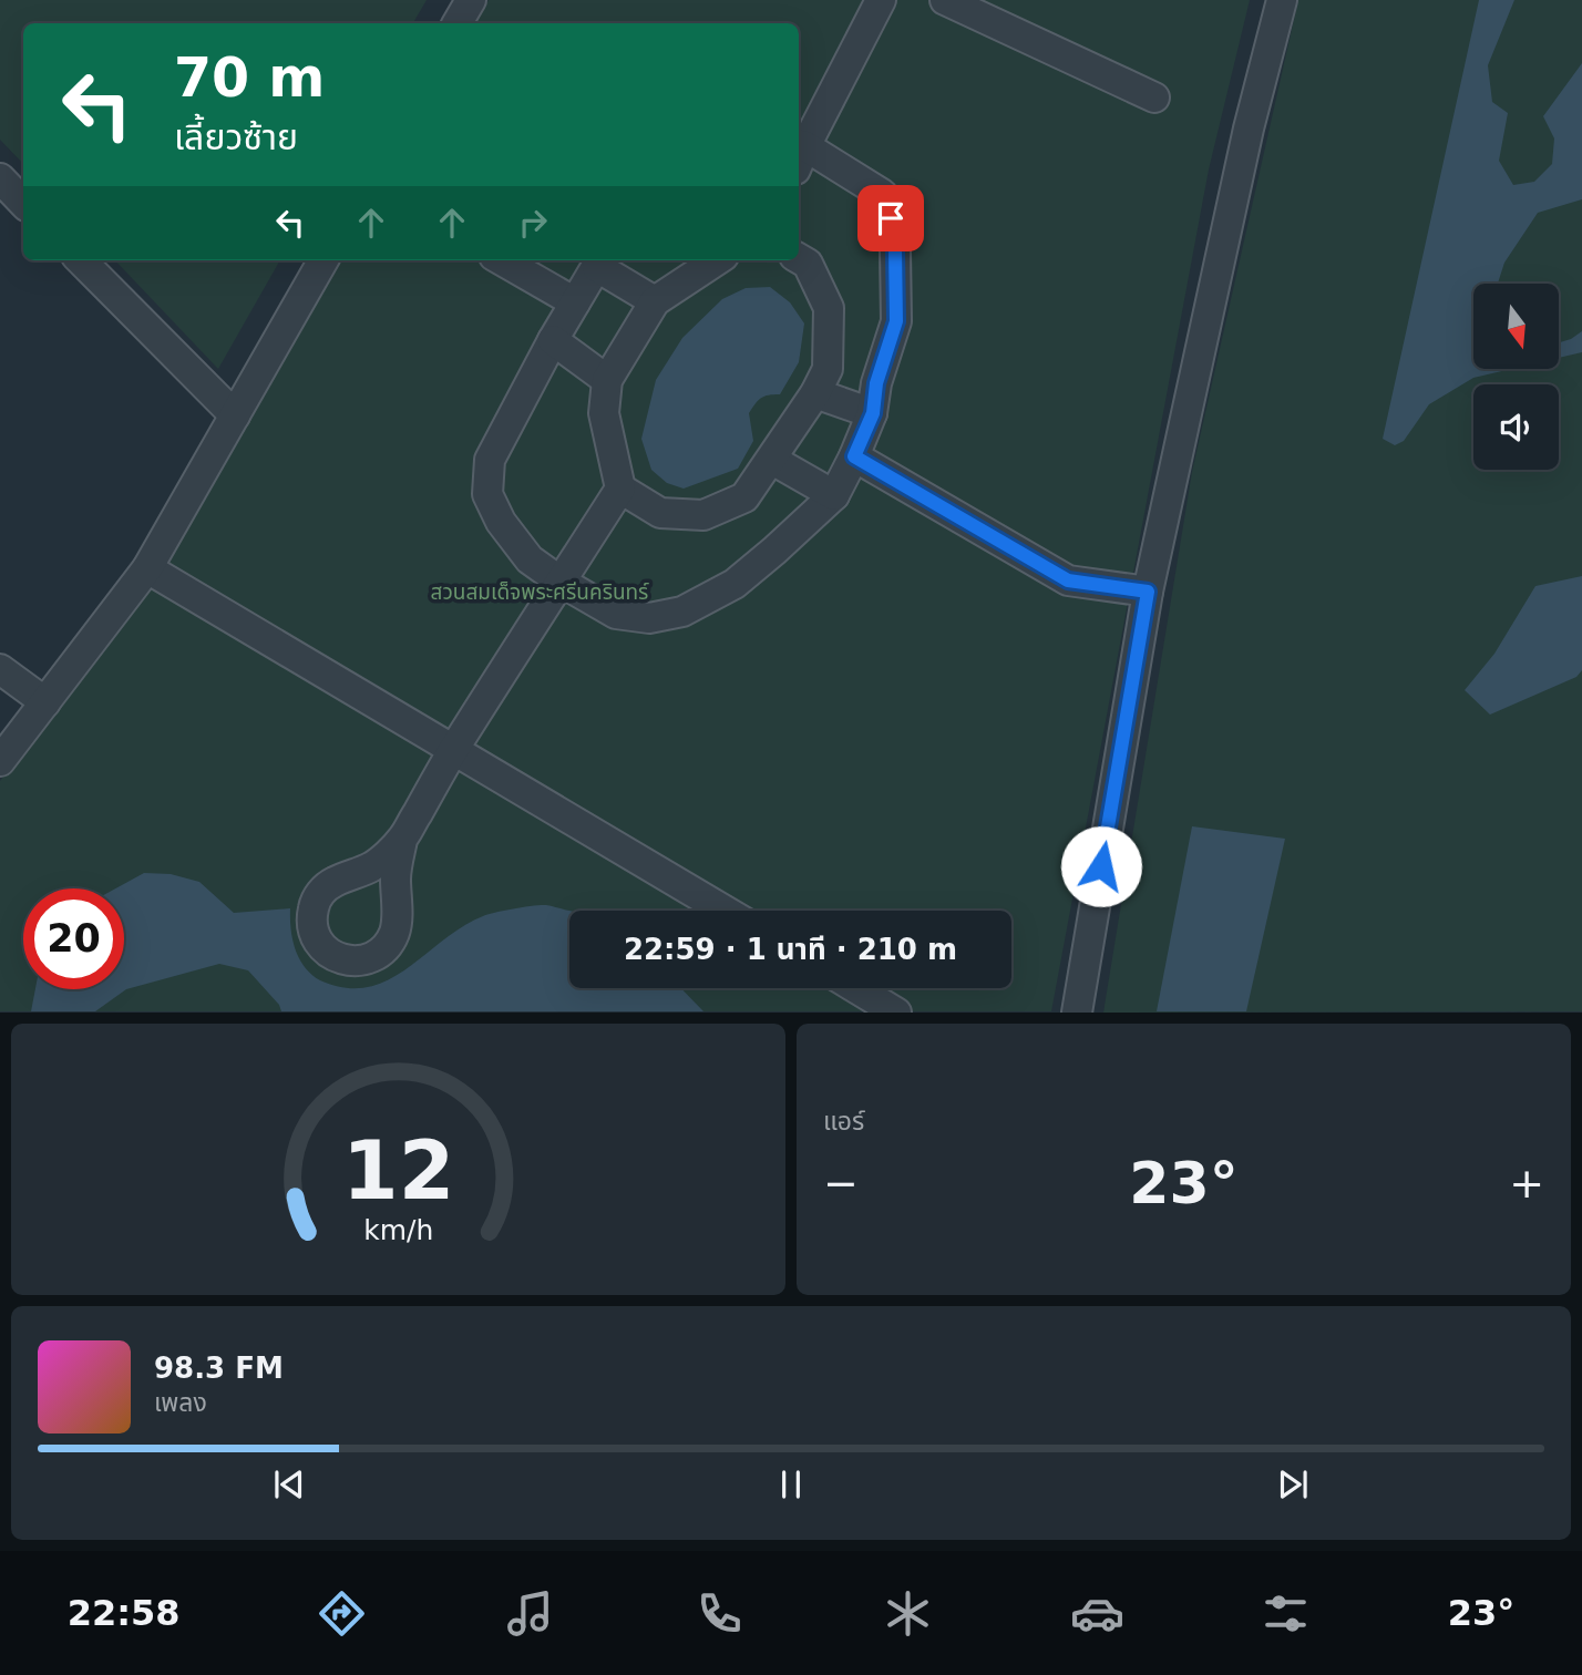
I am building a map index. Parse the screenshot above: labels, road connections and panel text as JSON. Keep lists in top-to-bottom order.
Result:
{
  "parks": ["สวนสมเด็จพระศรีนครินทร์"],
  "north": "bottom",
  "page": {
    "turn": ["70 m", "เลี้ยวซ้าย"],
    "limit": "20",
    "trip": "22:59 · 1 นาที · 210 m",
    "tile": "แอร์",
    "heat": ["−", "23°", "+"],
    "song": ["98.3 FM", "เพลง"],
    "tabs": ["22:58", "23°"],
    "gauge": ["12", "km/h"]
  }
}
